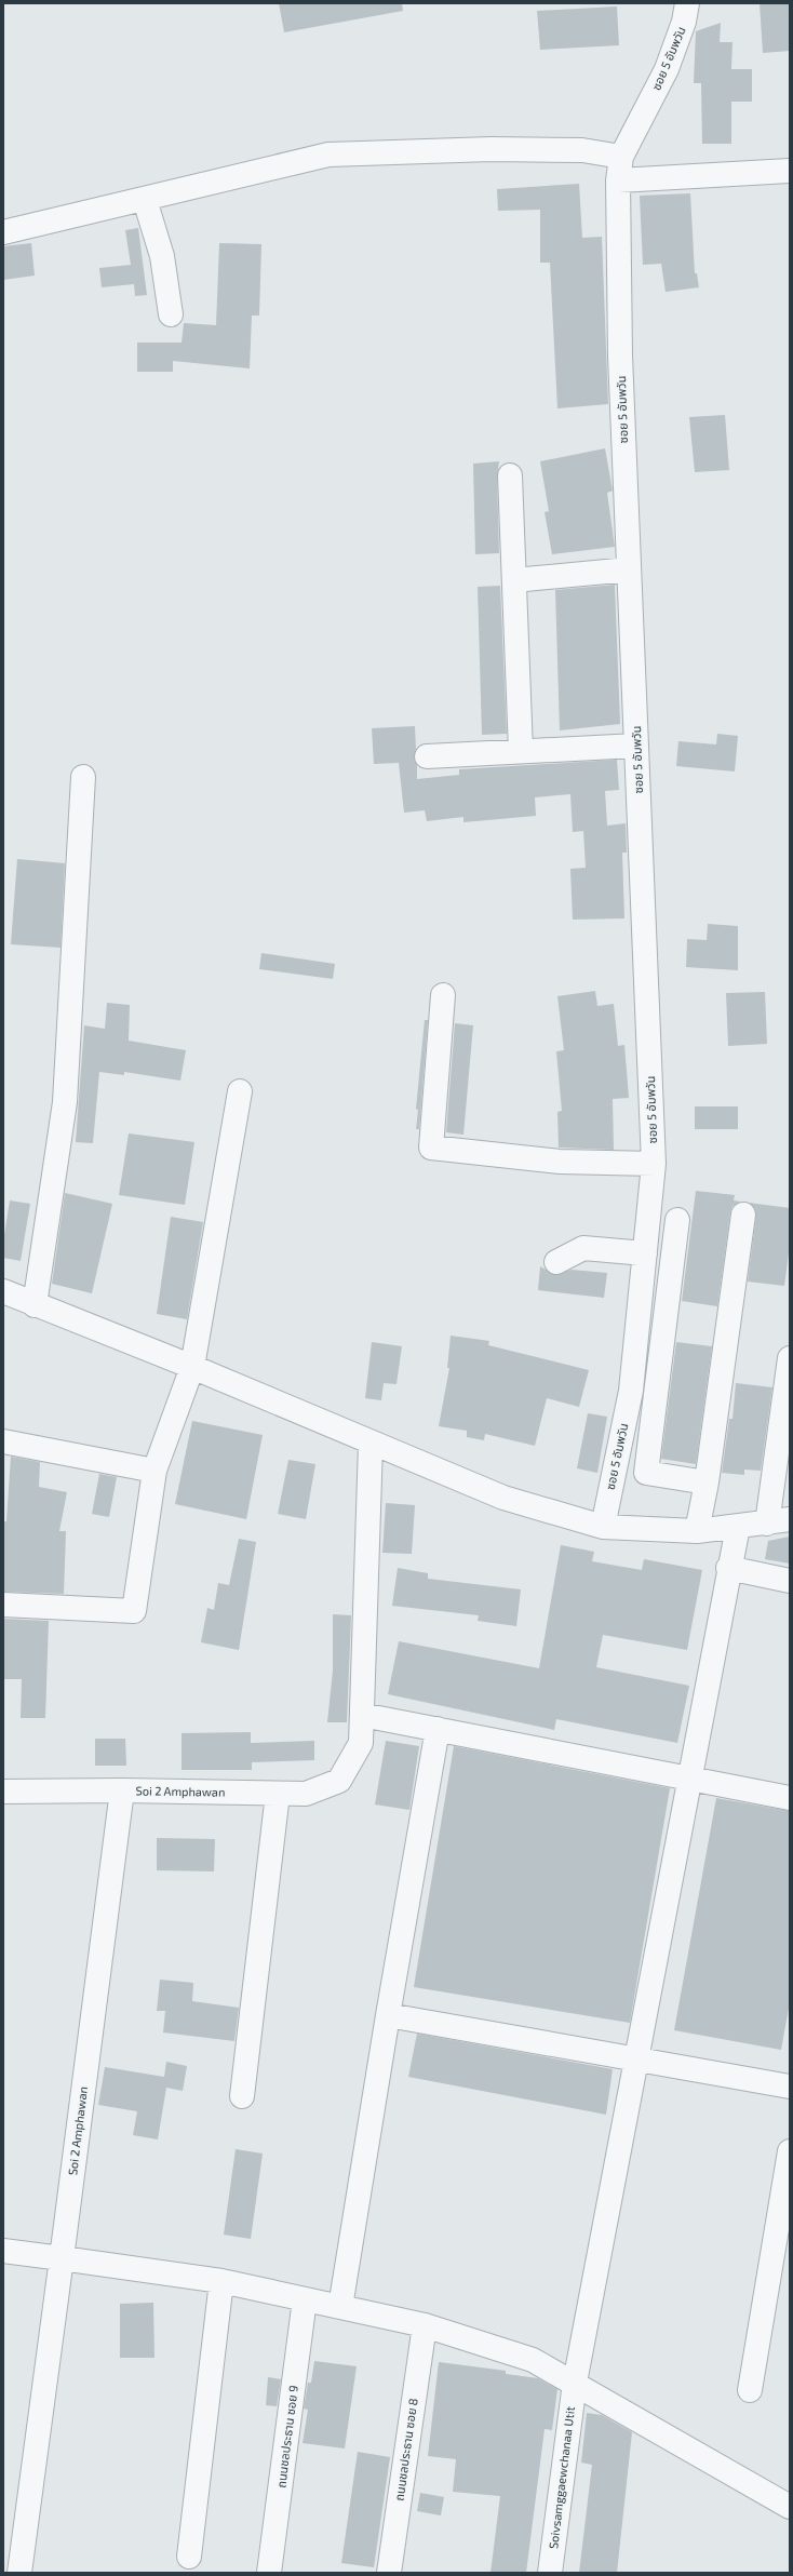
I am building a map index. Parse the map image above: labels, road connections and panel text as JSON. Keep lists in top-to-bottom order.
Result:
{
  "streets": {
    "street": [
      "ซอย 5 อัมพวัน",
      "Soi 2 Amphawan",
      "ถนนชลประธาน ซอย 9",
      "ถนนชลประธาน ซอย 8",
      "Soivsamggaewchanaa Utit"
    ]
  }
}
